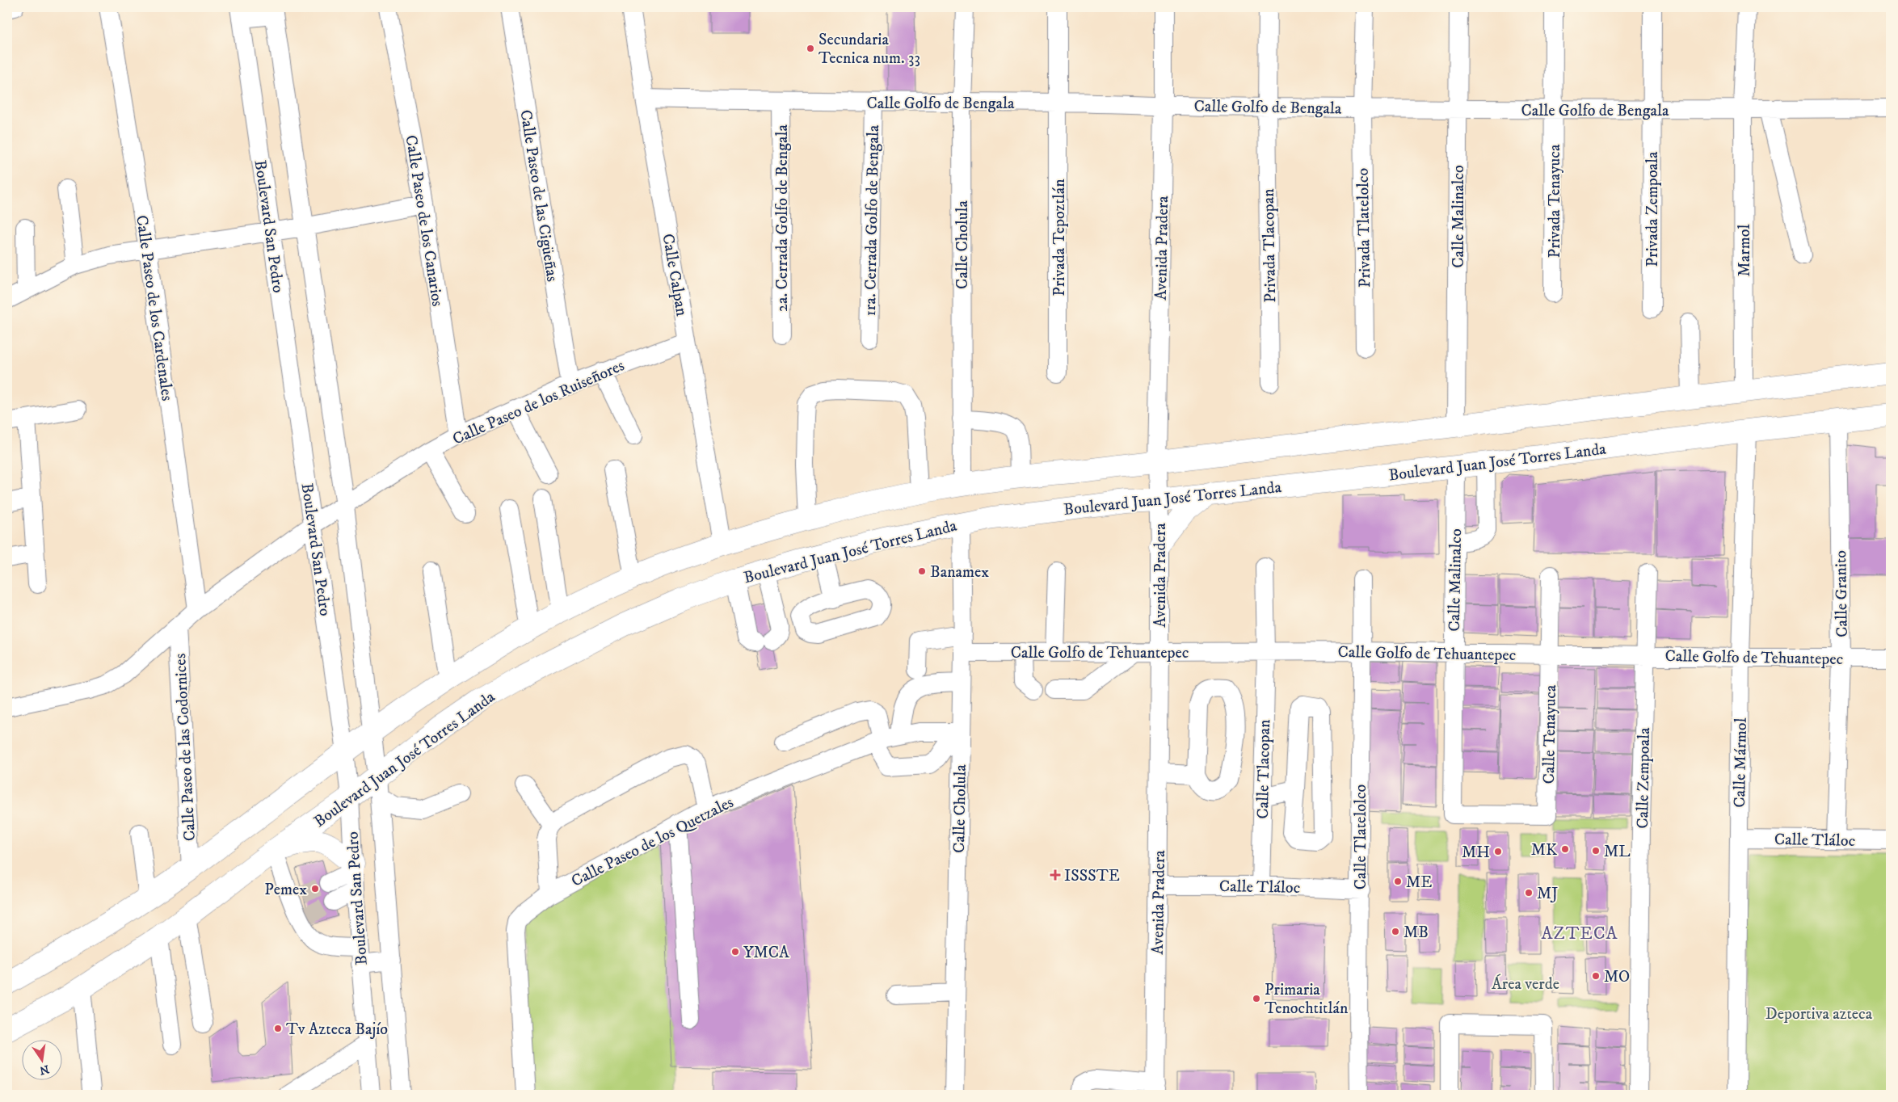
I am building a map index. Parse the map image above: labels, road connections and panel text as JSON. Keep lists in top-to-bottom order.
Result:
{
  "streets": {
    "main road": ["Boulevard Juan José Torres Landa"],
    "street": [
      "Calle Golfo de Bengala",
      "Calle Paseo de las Cigüeñas",
      "Privada Tenayuca",
      "Privada Zempoala",
      "Calle Malinalco",
      "2a. Cerrada Golfo de Bengala",
      "Calle Paseo de los Canarios",
      "1ra. Cerrada Golfo de Bengala",
      "Boulevard San Pedro",
      "Privada Tlatelolco",
      "Privada Tepoztlán",
      "Calle Cholula",
      "Privada Tlacopan",
      "Avenida Pradera",
      "Marmol",
      "Calle Calpan",
      "Calle Paseo de los Cardenales",
      "Calle Paseo de los Ruiseñores",
      "Calle Granito",
      "Calle Golfo de Tehuantepec",
      "Calle Tenayuca",
      "Calle Paseo de las Codornices",
      "Calle Mármol",
      "Calle Tlacopan",
      "Calle Zempoala",
      "Calle Tlatelolco",
      "Calle Tláloc",
      "Calle Paseo de los Quetzales"
    ]
  },
  "crossings": [
    ["Calle Golfo de Bengala", "Privada Tenayuca"],
    ["Calle Golfo de Bengala", "Privada Zempoala"],
    ["Calle Golfo de Bengala", "Calle Malinalco"],
    ["Calle Golfo de Bengala", "2a. Cerrada Golfo de Bengala"],
    ["Calle Golfo de Bengala", "1ra. Cerrada Golfo de Bengala"],
    ["Calle Golfo de Bengala", "Privada Tlatelolco"],
    ["Calle Golfo de Bengala", "Privada Tepoztlán"],
    ["Calle Golfo de Bengala", "Calle Cholula"],
    ["Calle Golfo de Bengala", "Privada Tlacopan"],
    ["Calle Golfo de Bengala", "Avenida Pradera"],
    ["Calle Golfo de Bengala", "Marmol"],
    ["Calle Golfo de Bengala", "Calle Calpan"],
    ["Calle Paseo de las Cigüeñas", "Calle Paseo de los Ruiseñores"],
    ["Calle Malinalco", "Boulevard Juan José Torres Landa"],
    ["Calle Malinalco", "Calle Golfo de Tehuantepec"],
    ["Calle Malinalco", "Calle Tenayuca"],
    ["Calle Paseo de los Canarios", "Calle Paseo de los Ruiseñores"],
    ["Boulevard San Pedro", "Calle Paseo de los Ruiseñores"],
    ["Boulevard San Pedro", "Boulevard Juan José Torres Landa"],
    ["Calle Cholula", "Boulevard Juan José Torres Landa"],
    ["Calle Cholula", "Calle Golfo de Tehuantepec"],
    ["Calle Cholula", "Calle Paseo de los Quetzales"],
    ["Avenida Pradera", "Boulevard Juan José Torres Landa"],
    ["Avenida Pradera", "Calle Golfo de Tehuantepec"],
    ["Avenida Pradera", "Calle Tláloc"],
    ["Calle Calpan", "Calle Paseo de los Ruiseñores"],
    ["Calle Paseo de los Cardenales", "Calle Paseo de los Ruiseñores"],
    ["Calle Paseo de los Ruiseñores", "Calle Paseo de las Codornices"],
    ["Boulevard Juan José Torres Landa", "Calle Granito"],
    ["Boulevard Juan José Torres Landa", "Calle Mármol"],
    ["Calle Granito", "Calle Golfo de Tehuantepec"],
    ["Calle Granito", "Calle Tláloc"],
    ["Calle Golfo de Tehuantepec", "Calle Tenayuca"],
    ["Calle Golfo de Tehuantepec", "Calle Mármol"],
    ["Calle Golfo de Tehuantepec", "Calle Tlacopan"],
    ["Calle Golfo de Tehuantepec", "Calle Zempoala"],
    ["Calle Golfo de Tehuantepec", "Calle Tlatelolco"],
    ["Calle Mármol", "Calle Tláloc"],
    ["Calle Tlacopan", "Calle Tláloc"],
    ["Calle Tlatelolco", "Calle Tláloc"]
  ],
  "districts": ["AZTECA"],
  "parks": ["Área verde", "Deportiva azteca"],
  "places": {
    "other": [
      "Secundaria Tecnica num. 33",
      "Banamex",
      "MK",
      "ML",
      "MH",
      "ME",
      "Pemex",
      "MJ",
      "MB",
      "YMCA",
      "MO",
      "Primaria Tenochtitlán",
      "Tv Azteca Bajío"
    ],
    "health": ["ISSSTE"]
  },
  "north": "bottom"
}
